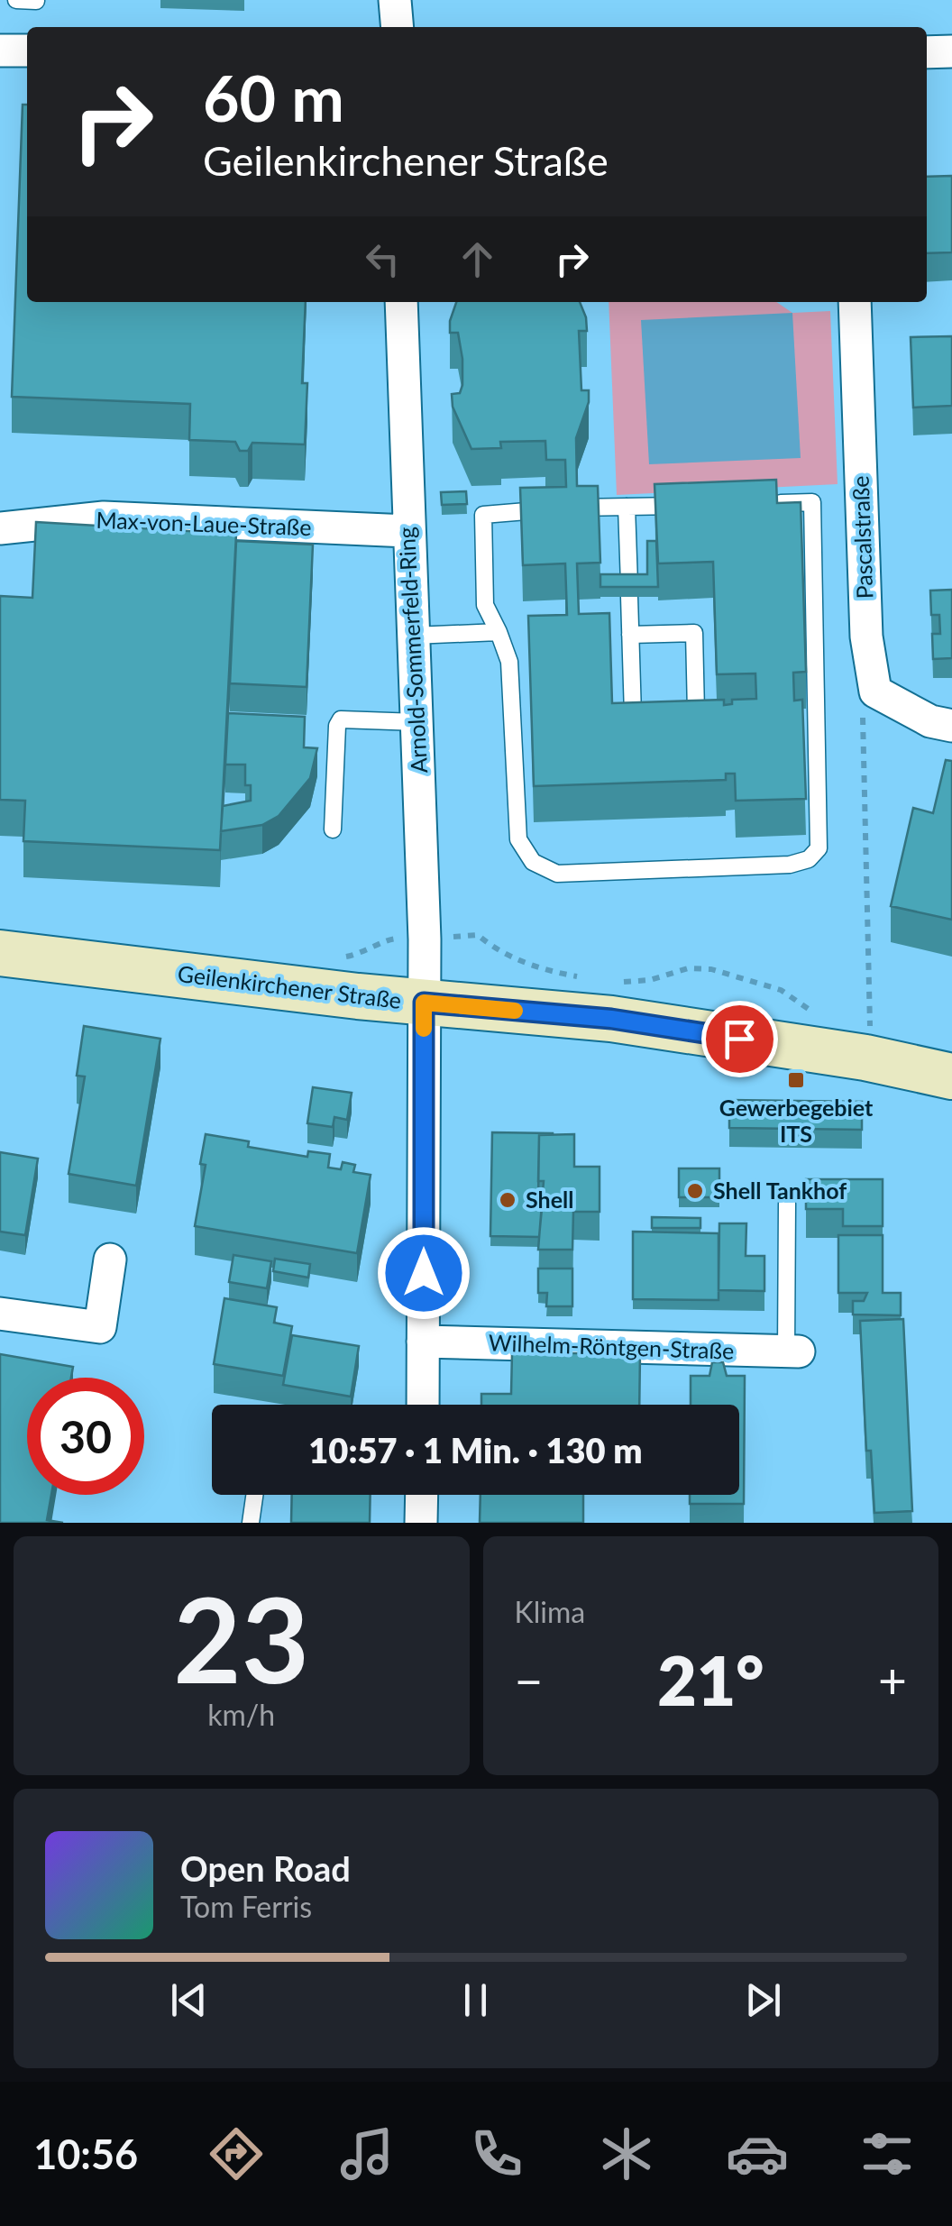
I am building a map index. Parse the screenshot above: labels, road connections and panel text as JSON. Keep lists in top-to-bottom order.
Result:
{
  "streets": {
    "street": [
      "Max-von-Laue-Straße",
      "Pascalstraße",
      "Arnold-Sommerfeld-Ring",
      "Geilenkirchener Straße",
      "Wilhelm-Röntgen-Straße"
    ]
  },
  "crossings": [
    ["Max-von-Laue-Straße", "Arnold-Sommerfeld-Ring"],
    ["Arnold-Sommerfeld-Ring", "Geilenkirchener Straße"]
  ],
  "places": {
    "transit": ["Gewerbegebiet ITS"],
    "other": ["Shell Tankhof", "Shell"]
  },
  "page": {
    "turn": ["60 m", "Geilenkirchener Straße"],
    "limit": "30",
    "trip": "10:57 · 1 Min. · 130 m",
    "tile": [
      ["23", "km/h"],
      "Klima"
    ],
    "heat": ["−", "21°", "+"],
    "song": ["Open Road", "Tom Ferris"],
    "tabs": "10:56"
  }
}
